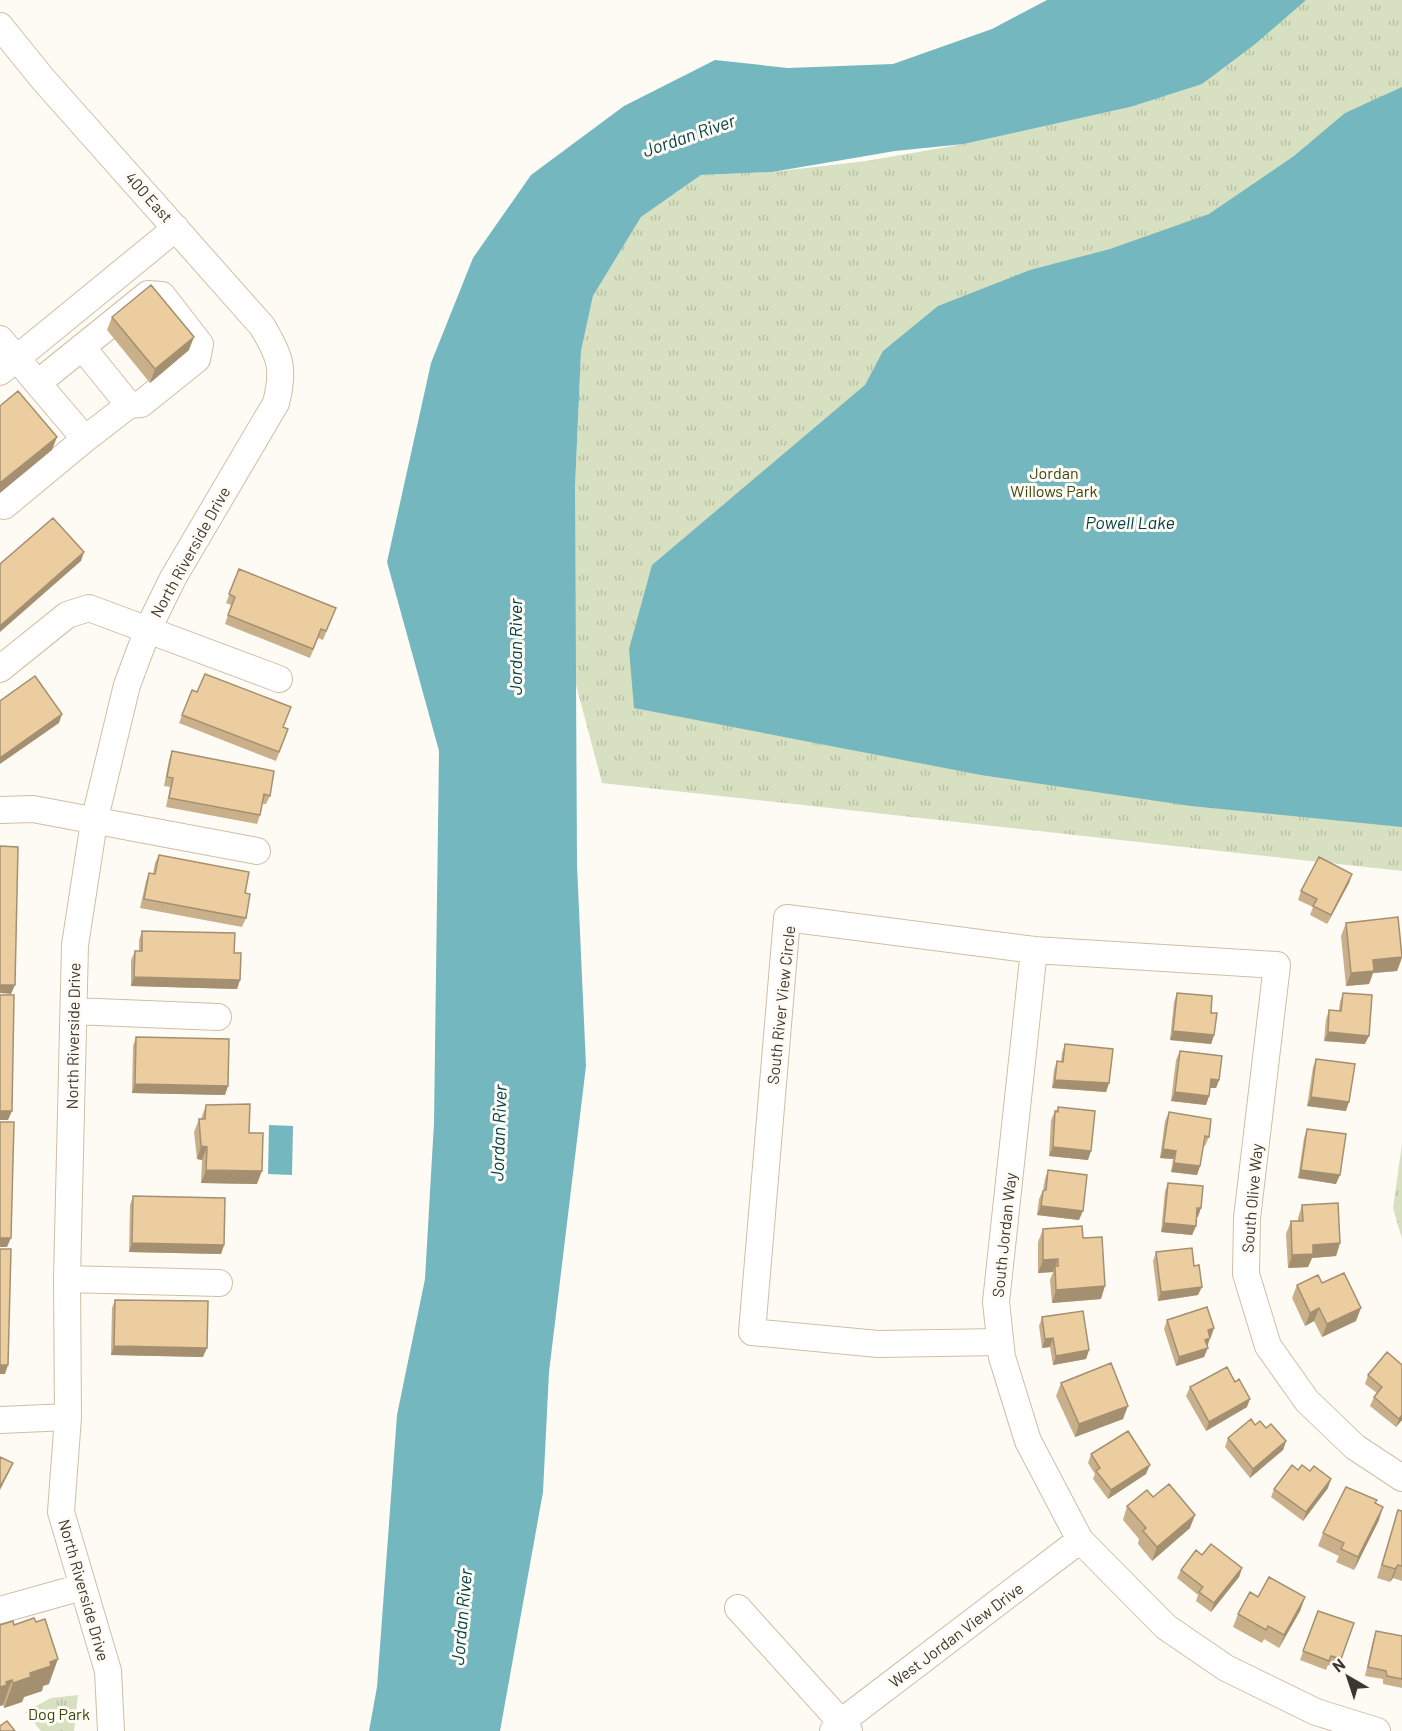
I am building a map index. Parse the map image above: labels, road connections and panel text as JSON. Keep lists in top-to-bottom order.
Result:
{
  "streets": {
    "street": [
      "400 East",
      "North Riverside Drive",
      "South River View Circle",
      "South Olive Way",
      "South Jordan Way",
      "West Jordan View Drive"
    ]
  },
  "crossings": [
    ["400 East", "North Riverside Drive"],
    ["South River View Circle", "South Olive Way"],
    ["South River View Circle", "South Jordan Way"],
    ["South Jordan Way", "West Jordan View Drive"]
  ],
  "water": ["Jordan River", "Powell Lake"],
  "parks": ["Jordan Willows Park", "Dog Park"],
  "north": "top left"
}
